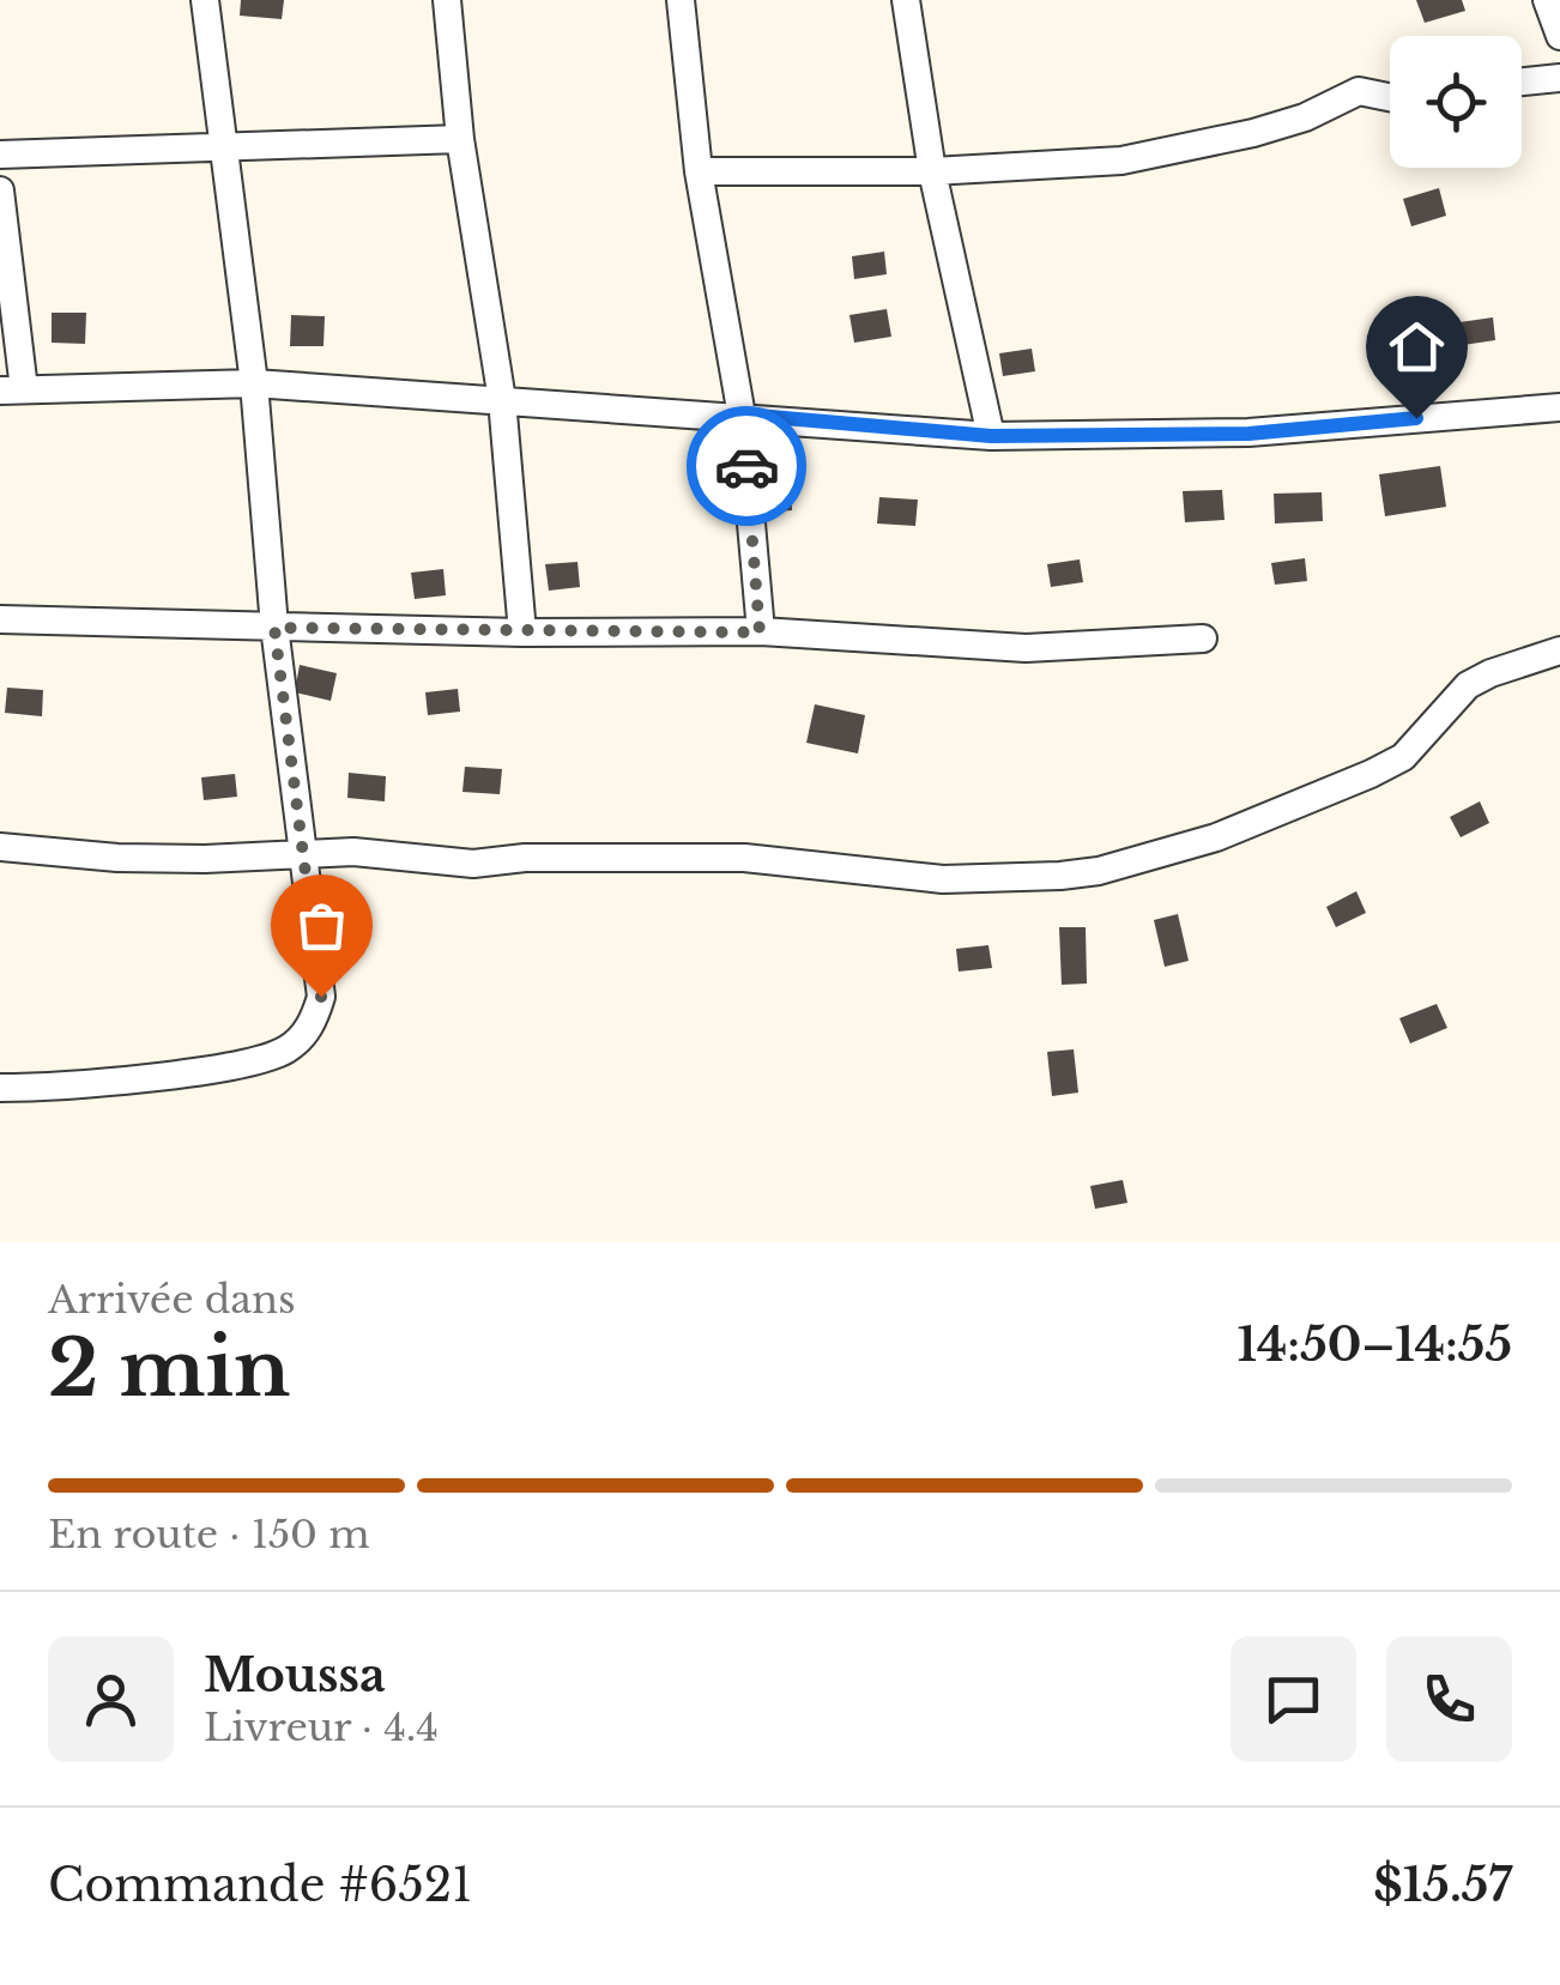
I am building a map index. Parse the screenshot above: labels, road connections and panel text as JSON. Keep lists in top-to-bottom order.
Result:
{
  "page": {
    "heading": ["2 min", "Arrivée dans", "14:50–14:55"],
    "panel": [
      "Moussa",
      "Livreur · 4.4",
      "Commande #6521",
      "$15.57"
    ],
    "bar": "En route · 150 m"
  }
}
